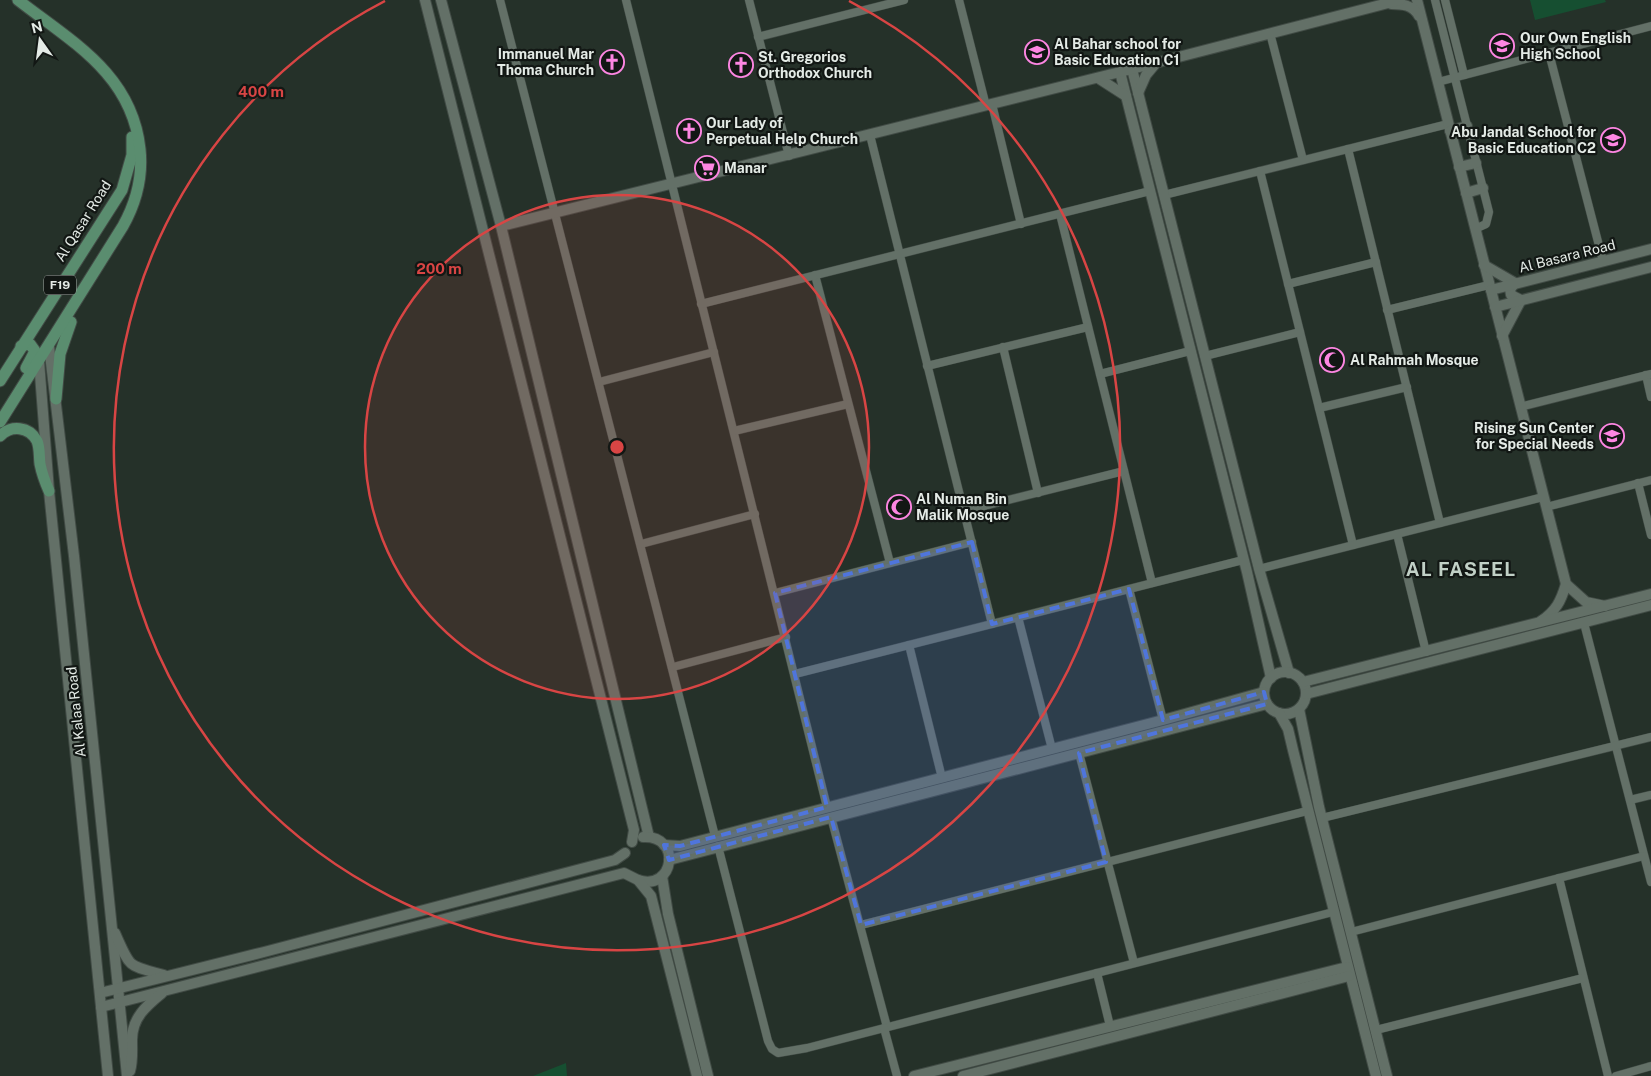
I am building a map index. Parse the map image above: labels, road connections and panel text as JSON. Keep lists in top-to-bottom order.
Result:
{
  "streets": {
    "main road": ["Al Qasar Road", "F19"],
    "street": ["Al Basara Road", "Al Kalaa Road"]
  },
  "crossings": [
    ["Al Qasar Road", "F19"],
    ["F19", "Al Kalaa Road"]
  ],
  "districts": ["AL FASEEL"],
  "places": {
    "school or university": [
      "Our Own English High School",
      "Al Bahar school for Basic Education C1",
      "Abu Jandal School for Basic Education C2",
      "Rising Sun Center for Special Needs"
    ],
    "church": ["Immanuel Mar Thoma Church", "St. Gregorios Orthodox Church", "Our Lady of Perpetual Help Church"],
    "supermarket": ["Manar"],
    "mosque": ["Al Rahmah Mosque", "Al Numan Bin Malik Mosque"]
  },
  "north": "top",
  "rings": ["400 m", "200 m"]
}
